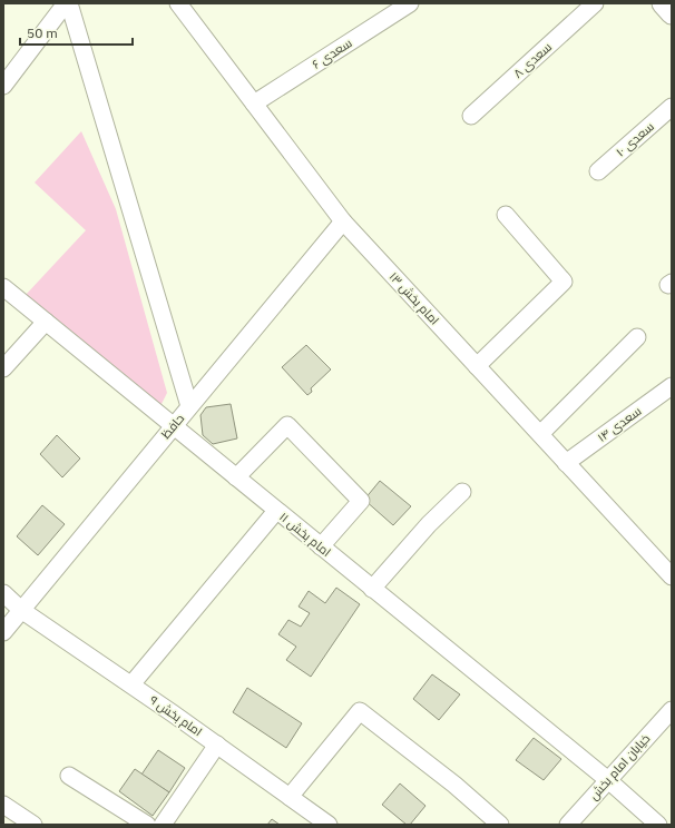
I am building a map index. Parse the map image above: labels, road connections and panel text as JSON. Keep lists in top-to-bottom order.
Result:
{
  "streets": {
    "street": [
      "سعدی ۶",
      "سعدی ۸",
      "سعدی ۱۰",
      "امام بخش ۱۳",
      "سعدی ۱۴",
      "حافظ",
      "امام بخش ۱۱",
      "امام بخش ۹",
      "خیابان امام بخش"
    ]
  },
  "crossings": [
    ["سعدی ۶", "امام بخش ۱۳"],
    ["امام بخش ۱۳", "سعدی ۱۴"],
    ["امام بخش ۱۳", "حافظ"],
    ["حافظ", "امام بخش ۱۱"],
    ["حافظ", "امام بخش ۹"],
    ["امام بخش ۱۱", "خیابان امام بخش"]
  ],
  "scale_bar": "50 m"
}
